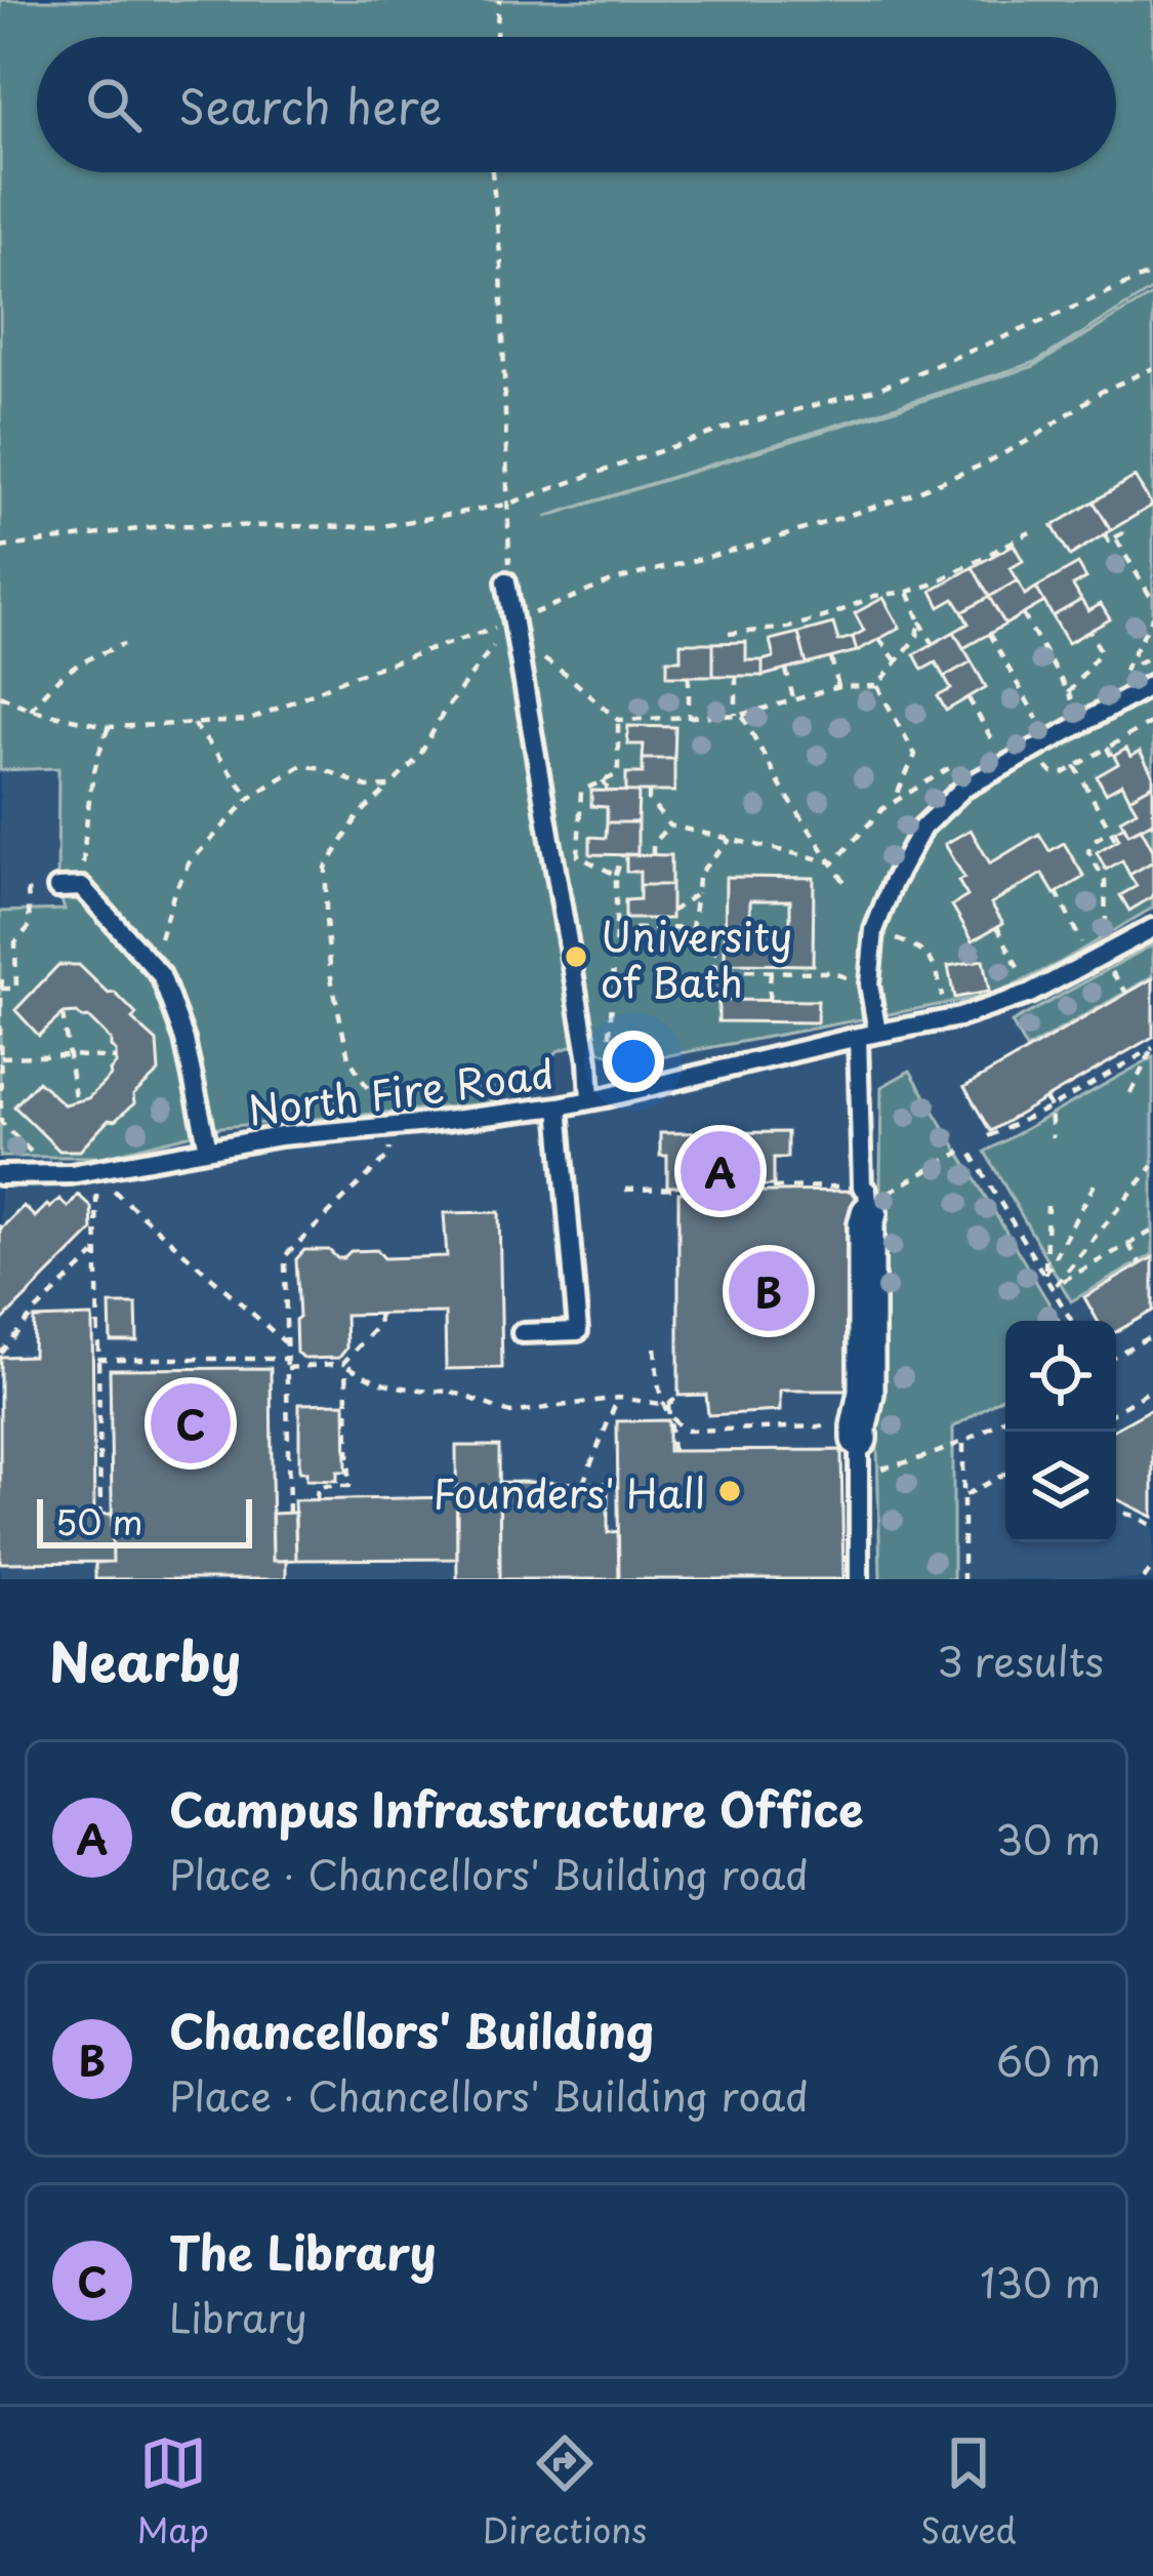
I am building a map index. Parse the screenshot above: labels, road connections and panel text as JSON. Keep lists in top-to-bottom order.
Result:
{
  "streets": {
    "lane": ["North Fire Road"]
  },
  "places": ["University of Bath", "Founders' Hall"],
  "scale_bar": "50 m",
  "page": {
    "search": "Search here",
    "pins": ["A", "B", "C"],
    "scale": "50 m",
    "heading": ["Nearby", "3 results"],
    "list": [
      {
        "mark": "A",
        "name": "Campus Infrastructure Office",
        "note": "Place · Chancellors' Building road",
        "value": "30 m"
      },
      {
        "mark": "B",
        "name": "Chancellors' Building",
        "note": "Place · Chancellors' Building road",
        "value": "60 m"
      },
      {
        "mark": "C",
        "name": "The Library",
        "note": "Library",
        "value": "130 m"
      }
    ],
    "nav": ["Map", "Directions", "Saved"]
  }
}
